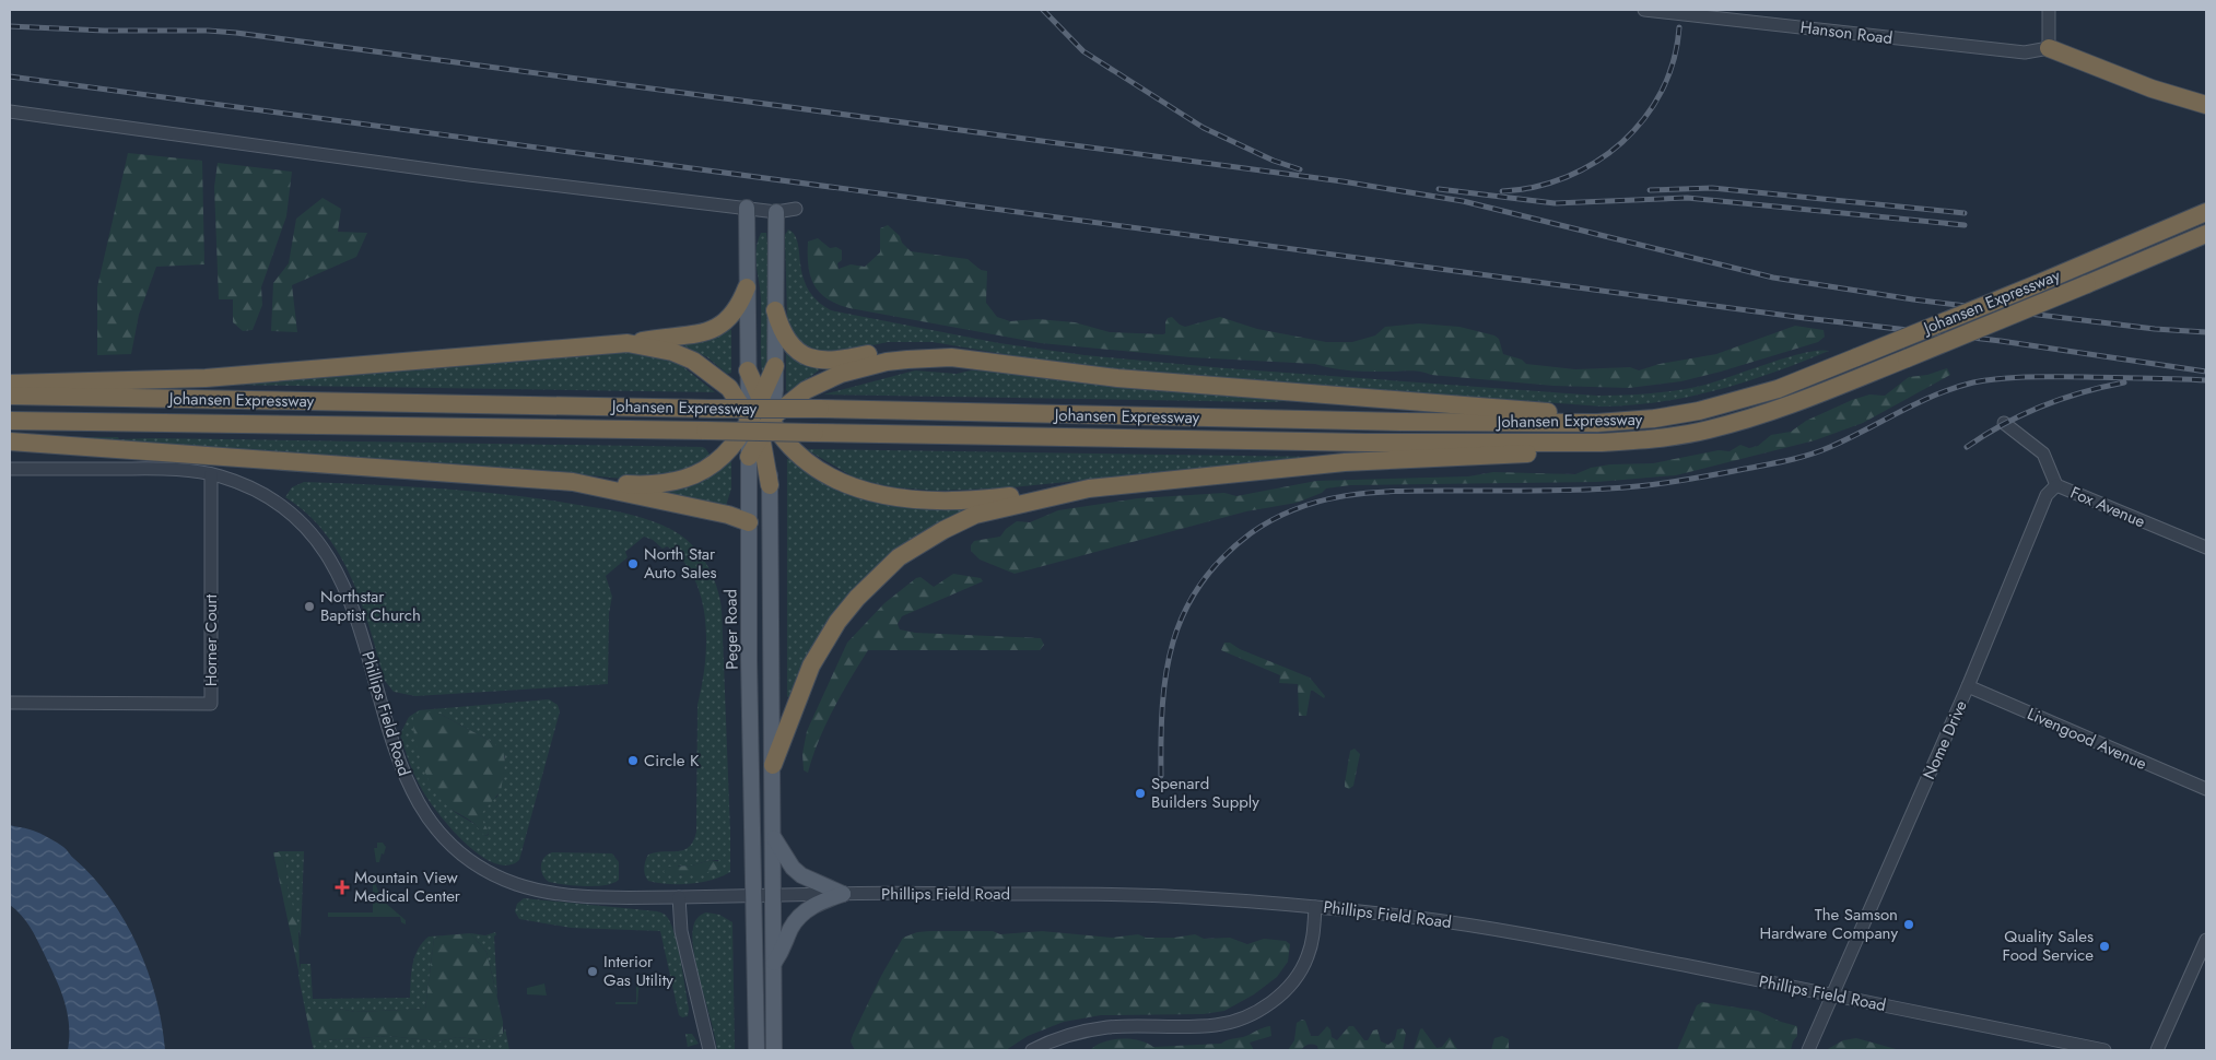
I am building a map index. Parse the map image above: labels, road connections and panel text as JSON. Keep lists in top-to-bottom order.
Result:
{
  "streets": {
    "highway": ["Johansen Expressway"],
    "main road": ["Peger Road"],
    "street": [
      "Hanson Road",
      "Fox Avenue",
      "Horner Court",
      "Phillips Field Road",
      "Livengood Avenue",
      "Nome Drive"
    ]
  },
  "crossings": [
    ["Fox Avenue", "Nome Drive"],
    ["Peger Road", "Phillips Field Road"],
    ["Horner Court", "Phillips Field Road"],
    ["Phillips Field Road", "Nome Drive"],
    ["Livengood Avenue", "Nome Drive"]
  ],
  "places": {
    "other": [
      "North Star Auto Sales",
      "Northstar Baptist Church",
      "Circle K",
      "Spenard Builders Supply",
      "The Samson Hardware Company",
      "Quality Sales Food Service",
      "Interior Gas Utility"
    ],
    "health": ["Mountain View Medical Center"]
  }
}
